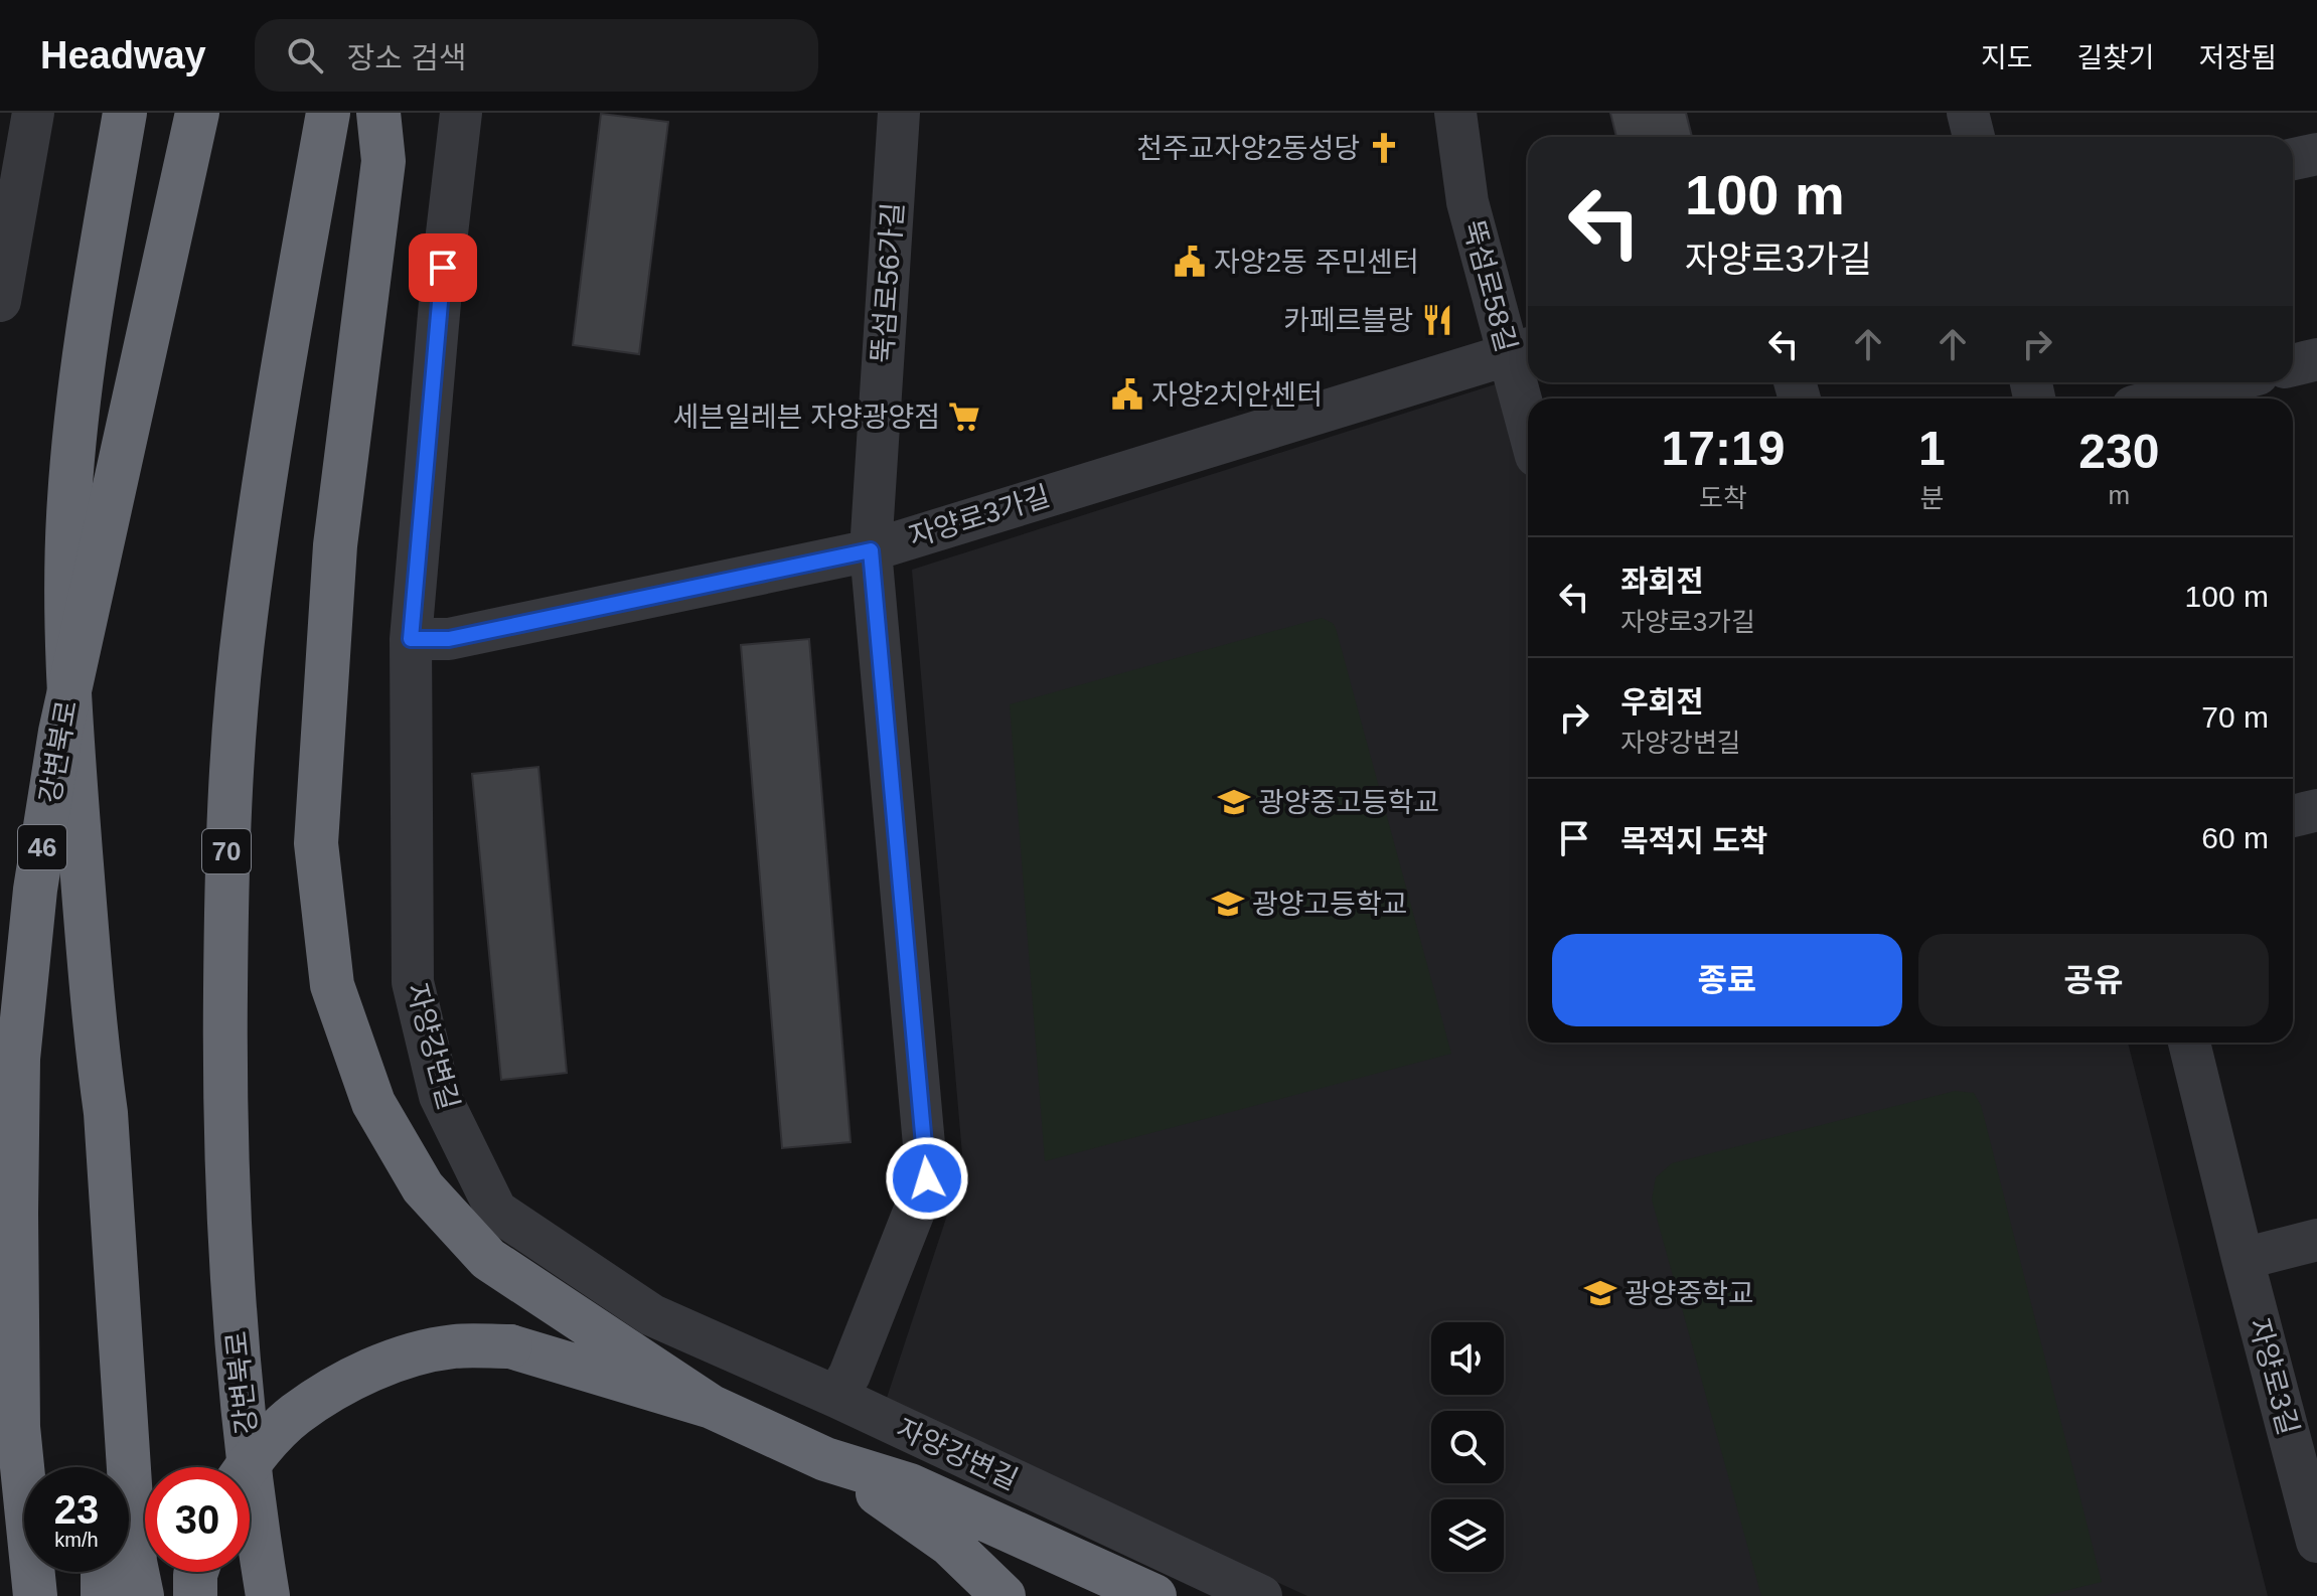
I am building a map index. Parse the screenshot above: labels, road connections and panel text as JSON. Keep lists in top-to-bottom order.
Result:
{
  "streets": {
    "highway": ["강변북로", "46", "70"],
    "street": [
      "뚝섬로56가길",
      "뚝섬로58길",
      "자양로3가길",
      "자양강변길",
      "자양로3길"
    ]
  },
  "crossings": [
    ["뚝섬로56가길", "자양로3가길"],
    ["뚝섬로56가길", "자양강변길"],
    ["뚝섬로58길", "자양로3가길"],
    ["자양로3가길", "자양강변길"]
  ],
  "places": {
    "church": ["천주교자양2동성당"],
    "public building": ["자양2동 주민센터", "자양2치안센터"],
    "restaurant": ["카페르블랑"],
    "supermarket": ["세븐일레븐 자양광양점"],
    "school or university": ["광양중고등학교", "광양고등학교", "광양중학교"]
  },
  "page": {
    "header": "Headway",
    "search": "장소 검색",
    "nav": ["지도", "길찾기", "저장됨"],
    "turn": ["100 m", "자양로3가길"],
    "eta": [
      "17:19",
      "도착",
      "1",
      "분",
      "230",
      "m"
    ],
    "list": [
      {
        "name": "좌회전",
        "note": "자양로3가길",
        "value": "100 m"
      },
      {
        "name": "우회전",
        "note": "자양강변길",
        "value": "70 m"
      },
      {
        "name": "목적지 도착",
        "value": "60 m"
      }
    ],
    "buttons": ["종료", "공유"],
    "speed": "23 km/h",
    "limit": "30"
  }
}
